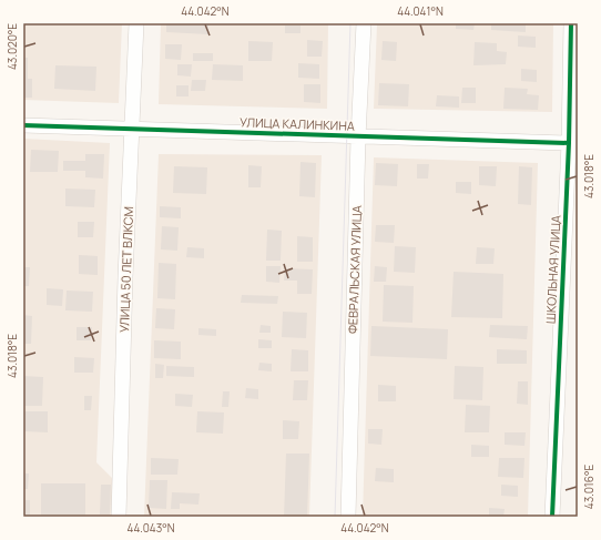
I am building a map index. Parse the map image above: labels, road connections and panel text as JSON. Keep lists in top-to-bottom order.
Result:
{
  "streets": {
    "street": [
      "УЛИЦА КАЛИНКИНА",
      "УЛИЦА 50 ЛЕТ ВЛКСМ",
      "ФЕВРАЛЬСКАЯ УЛИЦА",
      "ШКОЛЬНАЯ УЛИЦА"
    ]
  },
  "crossings": [
    ["УЛИЦА КАЛИНКИНА", "УЛИЦА 50 ЛЕТ ВЛКСМ"],
    ["УЛИЦА КАЛИНКИНА", "ФЕВРАЛЬСКАЯ УЛИЦА"],
    ["УЛИЦА КАЛИНКИНА", "ШКОЛЬНАЯ УЛИЦА"]
  ],
  "coordinates": [
    "44.042°N",
    "44.041°N",
    "43.020°E",
    "43.018°E",
    "43.016°E",
    "44.043°N"
  ]
}
